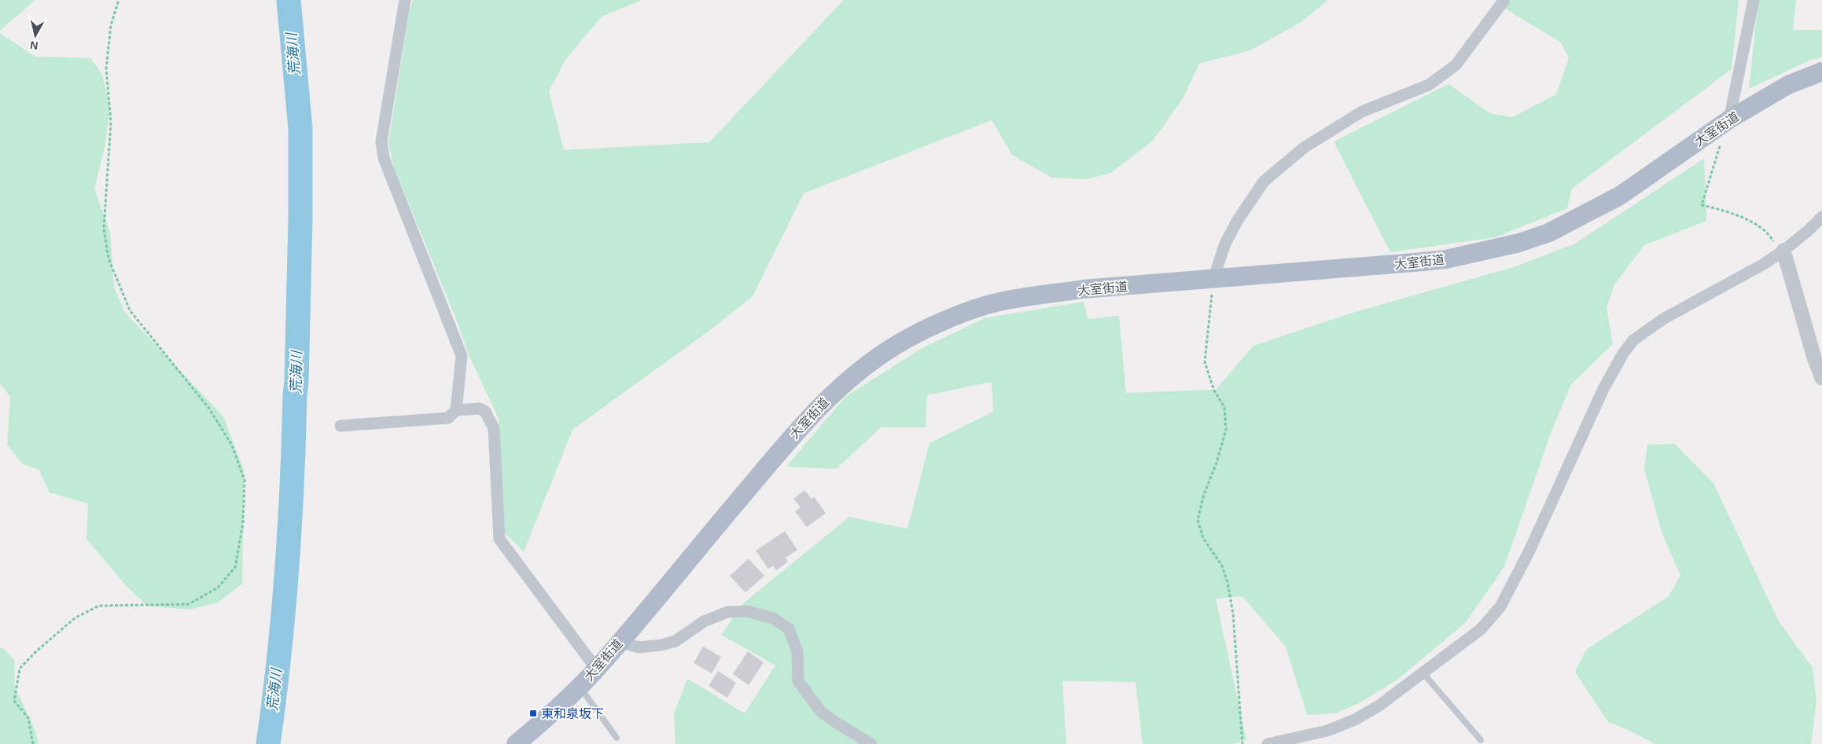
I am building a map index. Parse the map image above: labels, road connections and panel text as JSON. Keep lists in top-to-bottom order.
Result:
{
  "streets": {
    "main road": ["大室街道"]
  },
  "water": ["荒海川"],
  "places": {
    "transit": ["東和泉坂下"]
  },
  "north": "bottom"
}
